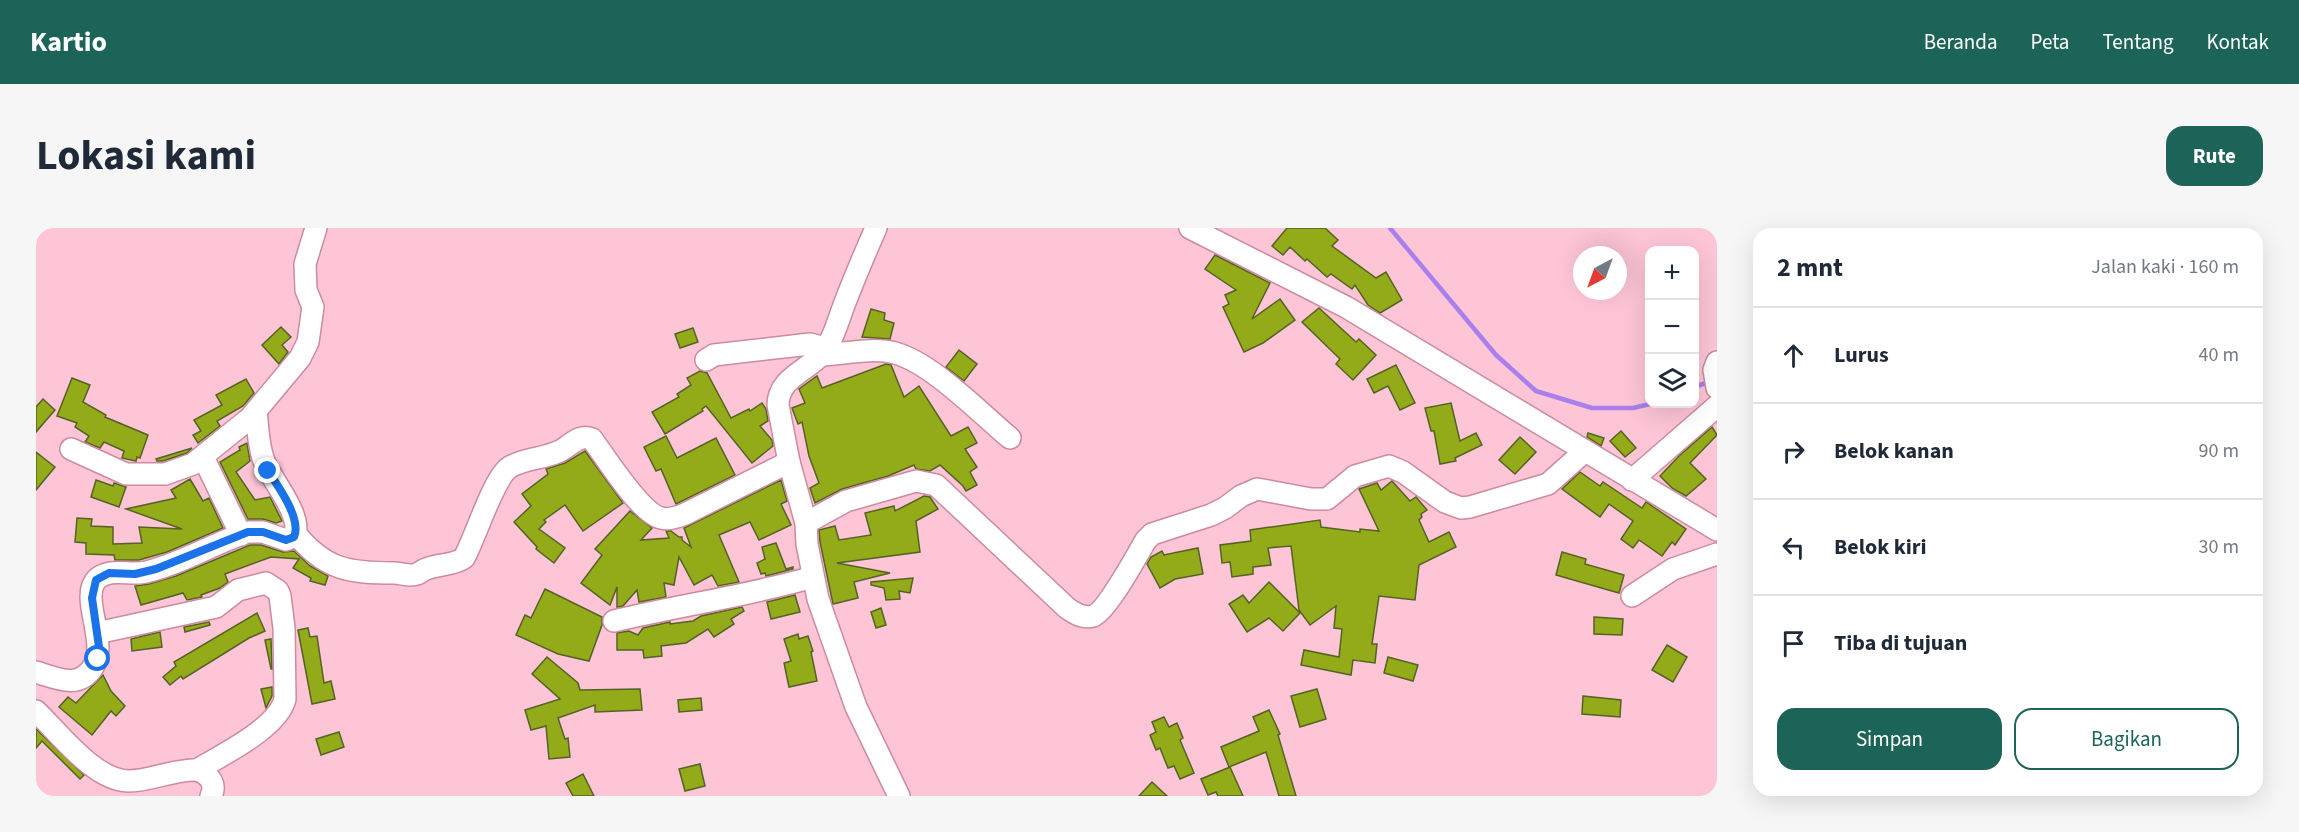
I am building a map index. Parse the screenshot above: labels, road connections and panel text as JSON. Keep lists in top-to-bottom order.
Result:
{
  "north": "bottom left",
  "page": {
    "header": "Kartio",
    "nav": [
      "Beranda",
      "Peta",
      "Tentang",
      "Kontak"
    ],
    "title": "Lokasi kami",
    "buttons": [
      "Rute",
      ["Simpan", "Bagikan"]
    ],
    "heading": ["2 mnt", "Jalan kaki · 160 m"],
    "map_buttons": ["+", "−"],
    "list": [
      ["Lurus", "40 m"],
      ["Belok kanan", "90 m"],
      ["Belok kiri", "30 m"],
      "Tiba di tujuan"
    ]
  }
}
